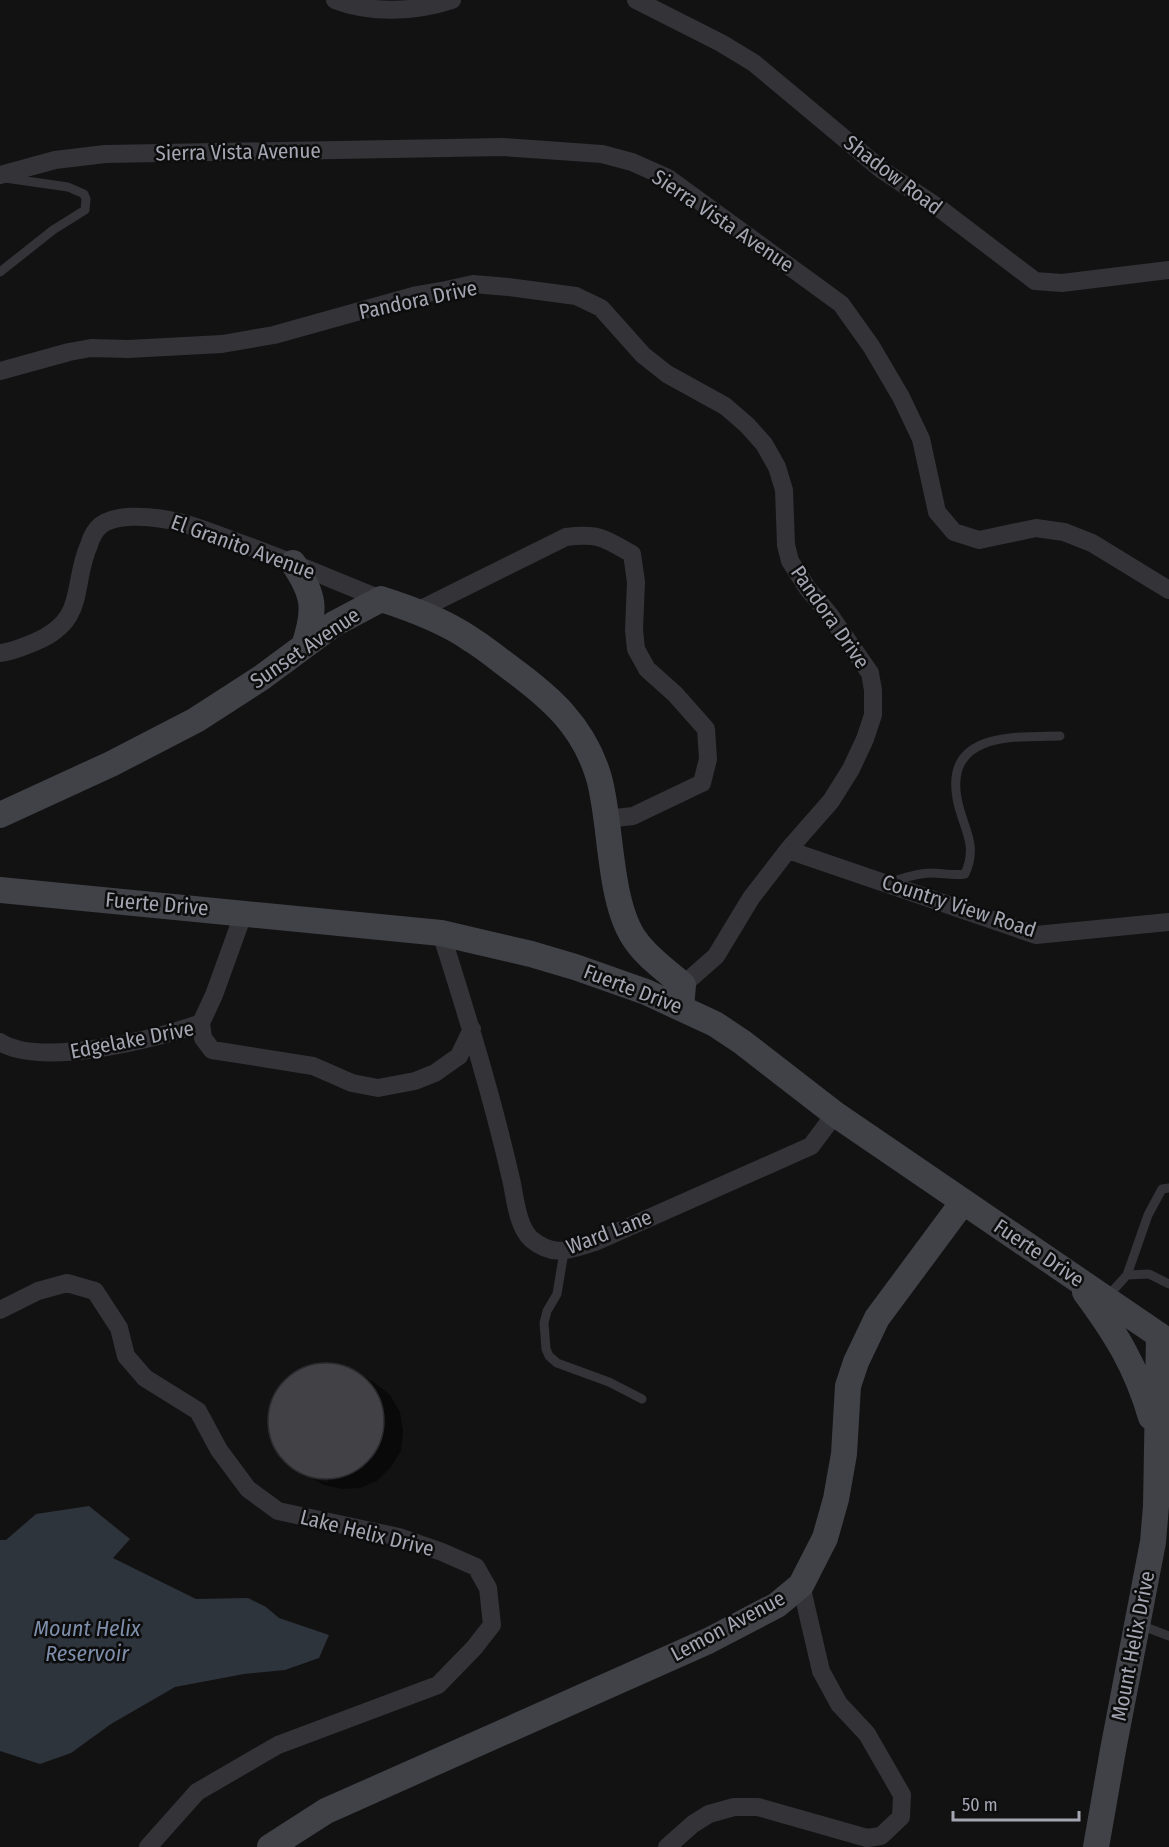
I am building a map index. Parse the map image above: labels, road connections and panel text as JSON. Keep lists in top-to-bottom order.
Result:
{
  "streets": {
    "main road": [
      "Sunset Avenue",
      "Fuerte Drive",
      "Lemon Avenue",
      "Mount Helix Drive"
    ],
    "street": [
      "Sierra Vista Avenue",
      "Shadow Road",
      "Pandora Drive",
      "El Granito Avenue",
      "Country View Road",
      "Edgelake Drive",
      "Ward Lane",
      "Lake Helix Drive"
    ]
  },
  "crossings": [
    ["Pandora Drive", "Sunset Avenue"],
    ["Pandora Drive", "Fuerte Drive"],
    ["Pandora Drive", "Country View Road"],
    ["El Granito Avenue", "Sunset Avenue"],
    ["Sunset Avenue", "Fuerte Drive"],
    ["Fuerte Drive", "Ward Lane"],
    ["Fuerte Drive", "Lemon Avenue"],
    ["Fuerte Drive", "Mount Helix Drive"],
    ["Edgelake Drive", "Ward Lane"]
  ],
  "water": ["Mount Helix Reservoir"],
  "scale_bar": "50 m"
}
